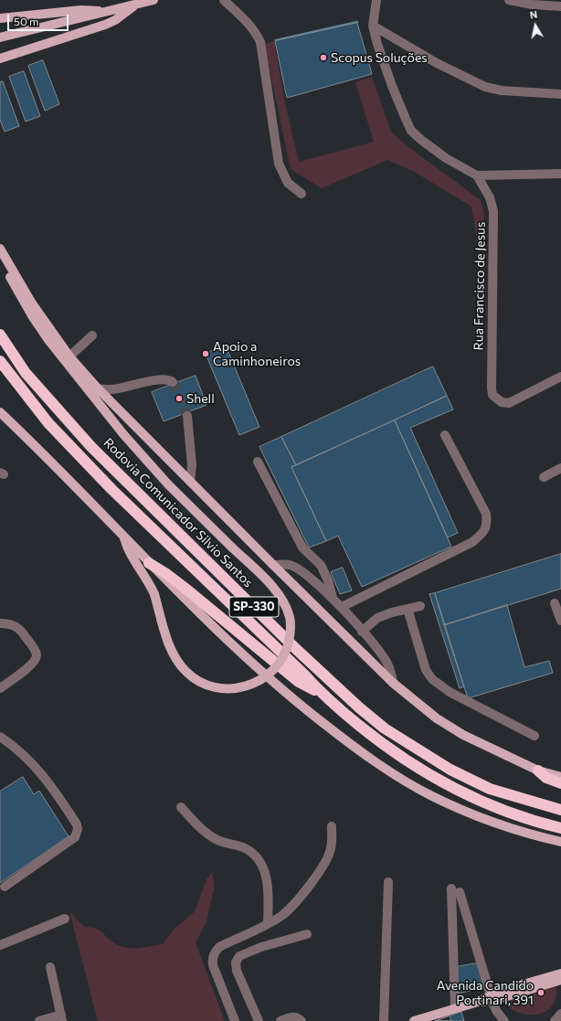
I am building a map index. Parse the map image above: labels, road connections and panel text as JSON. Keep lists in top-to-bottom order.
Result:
{
  "streets": {
    "highway": ["Rodovia Comunicador Silvio Santos", "SP-330"],
    "street": ["Rua Francisco de Jesus"]
  },
  "places": [
    "Scopus Soluções",
    "Apoio a Caminhoneiros",
    "Shell",
    "Avenida Candido Portinari, 391"
  ],
  "scale_bar": "50 m",
  "north": "top"
}
